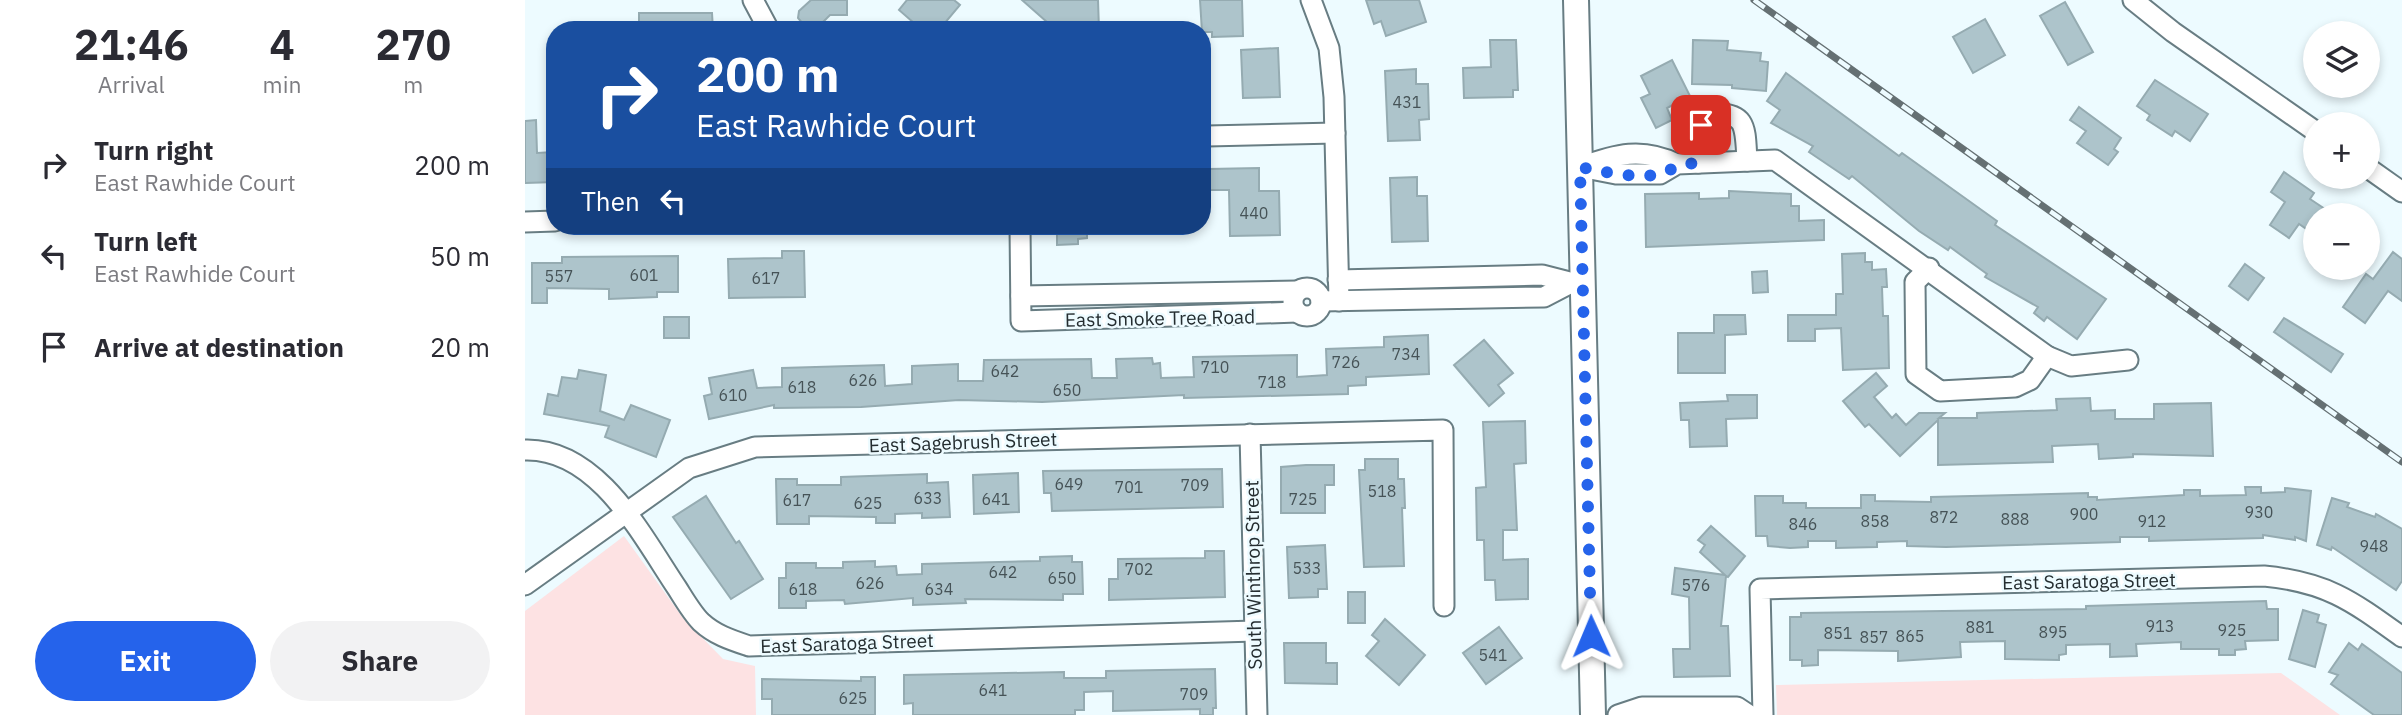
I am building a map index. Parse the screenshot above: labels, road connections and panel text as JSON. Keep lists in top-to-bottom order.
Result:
{
  "streets": {
    "street": [
      "East Smoke Tree Road",
      "East Sagebrush Street",
      "South Winthrop Street",
      "East Saratoga Street"
    ]
  },
  "crossings": [
    ["East Sagebrush Street", "South Winthrop Street"],
    ["East Sagebrush Street", "East Saratoga Street"],
    ["South Winthrop Street", "East Saratoga Street"]
  ],
  "house_numbers": [
    "431",
    "440",
    "601",
    "557",
    "617",
    "734",
    "726",
    "710",
    "642",
    "626",
    "718",
    "618",
    "650",
    "610",
    "649",
    "709",
    "701",
    "518",
    "633",
    "641",
    "725",
    "617",
    "625",
    "930",
    "900",
    "872",
    "888",
    "858",
    "912",
    "846",
    "948",
    "533",
    "702",
    "642",
    "650",
    "626",
    "576",
    "618",
    "634",
    "913",
    "881",
    "925",
    "895",
    "851",
    "865",
    "857",
    "541",
    "641",
    "709",
    "625"
  ],
  "page": {
    "eta": [
      "21:46",
      "Arrival",
      "4",
      "min",
      "270",
      "m"
    ],
    "map_buttons": ["+", "−"],
    "turn": ["200 m", "East Rawhide Court"],
    "list": [
      {
        "name": "Turn right",
        "note": "East Rawhide Court",
        "value": "200 m"
      },
      {
        "name": "Turn left",
        "note": "East Rawhide Court",
        "value": "50 m"
      },
      {
        "name": "Arrive at destination",
        "value": "20 m"
      }
    ],
    "then": "Then",
    "buttons": ["Exit", "Share"]
  }
}
